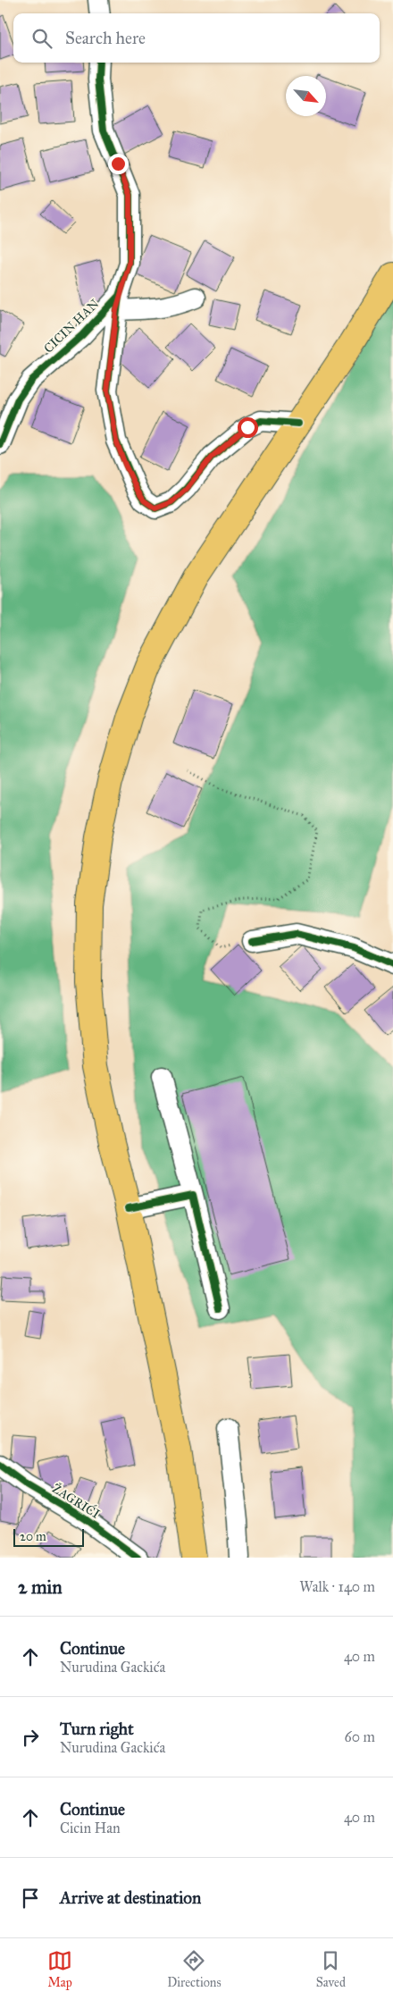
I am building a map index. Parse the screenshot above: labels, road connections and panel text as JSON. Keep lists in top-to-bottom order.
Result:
{
  "streets": {
    "street": ["CICIN HAN", "ŽAGRIĆI"]
  },
  "scale_bar": "20 m",
  "north": "bottom right",
  "page": {
    "search": "Search here",
    "scale": "20 m",
    "heading": ["2 min", "Walk · 140 m"],
    "list": [
      ["Continue", "Nurudina Gackića", "40 m"],
      ["Turn right", "Nurudina Gackića", "60 m"],
      ["Continue", "Cicin Han", "40 m"],
      "Arrive at destination"
    ],
    "nav": ["Map", "Directions", "Saved"]
  }
}
